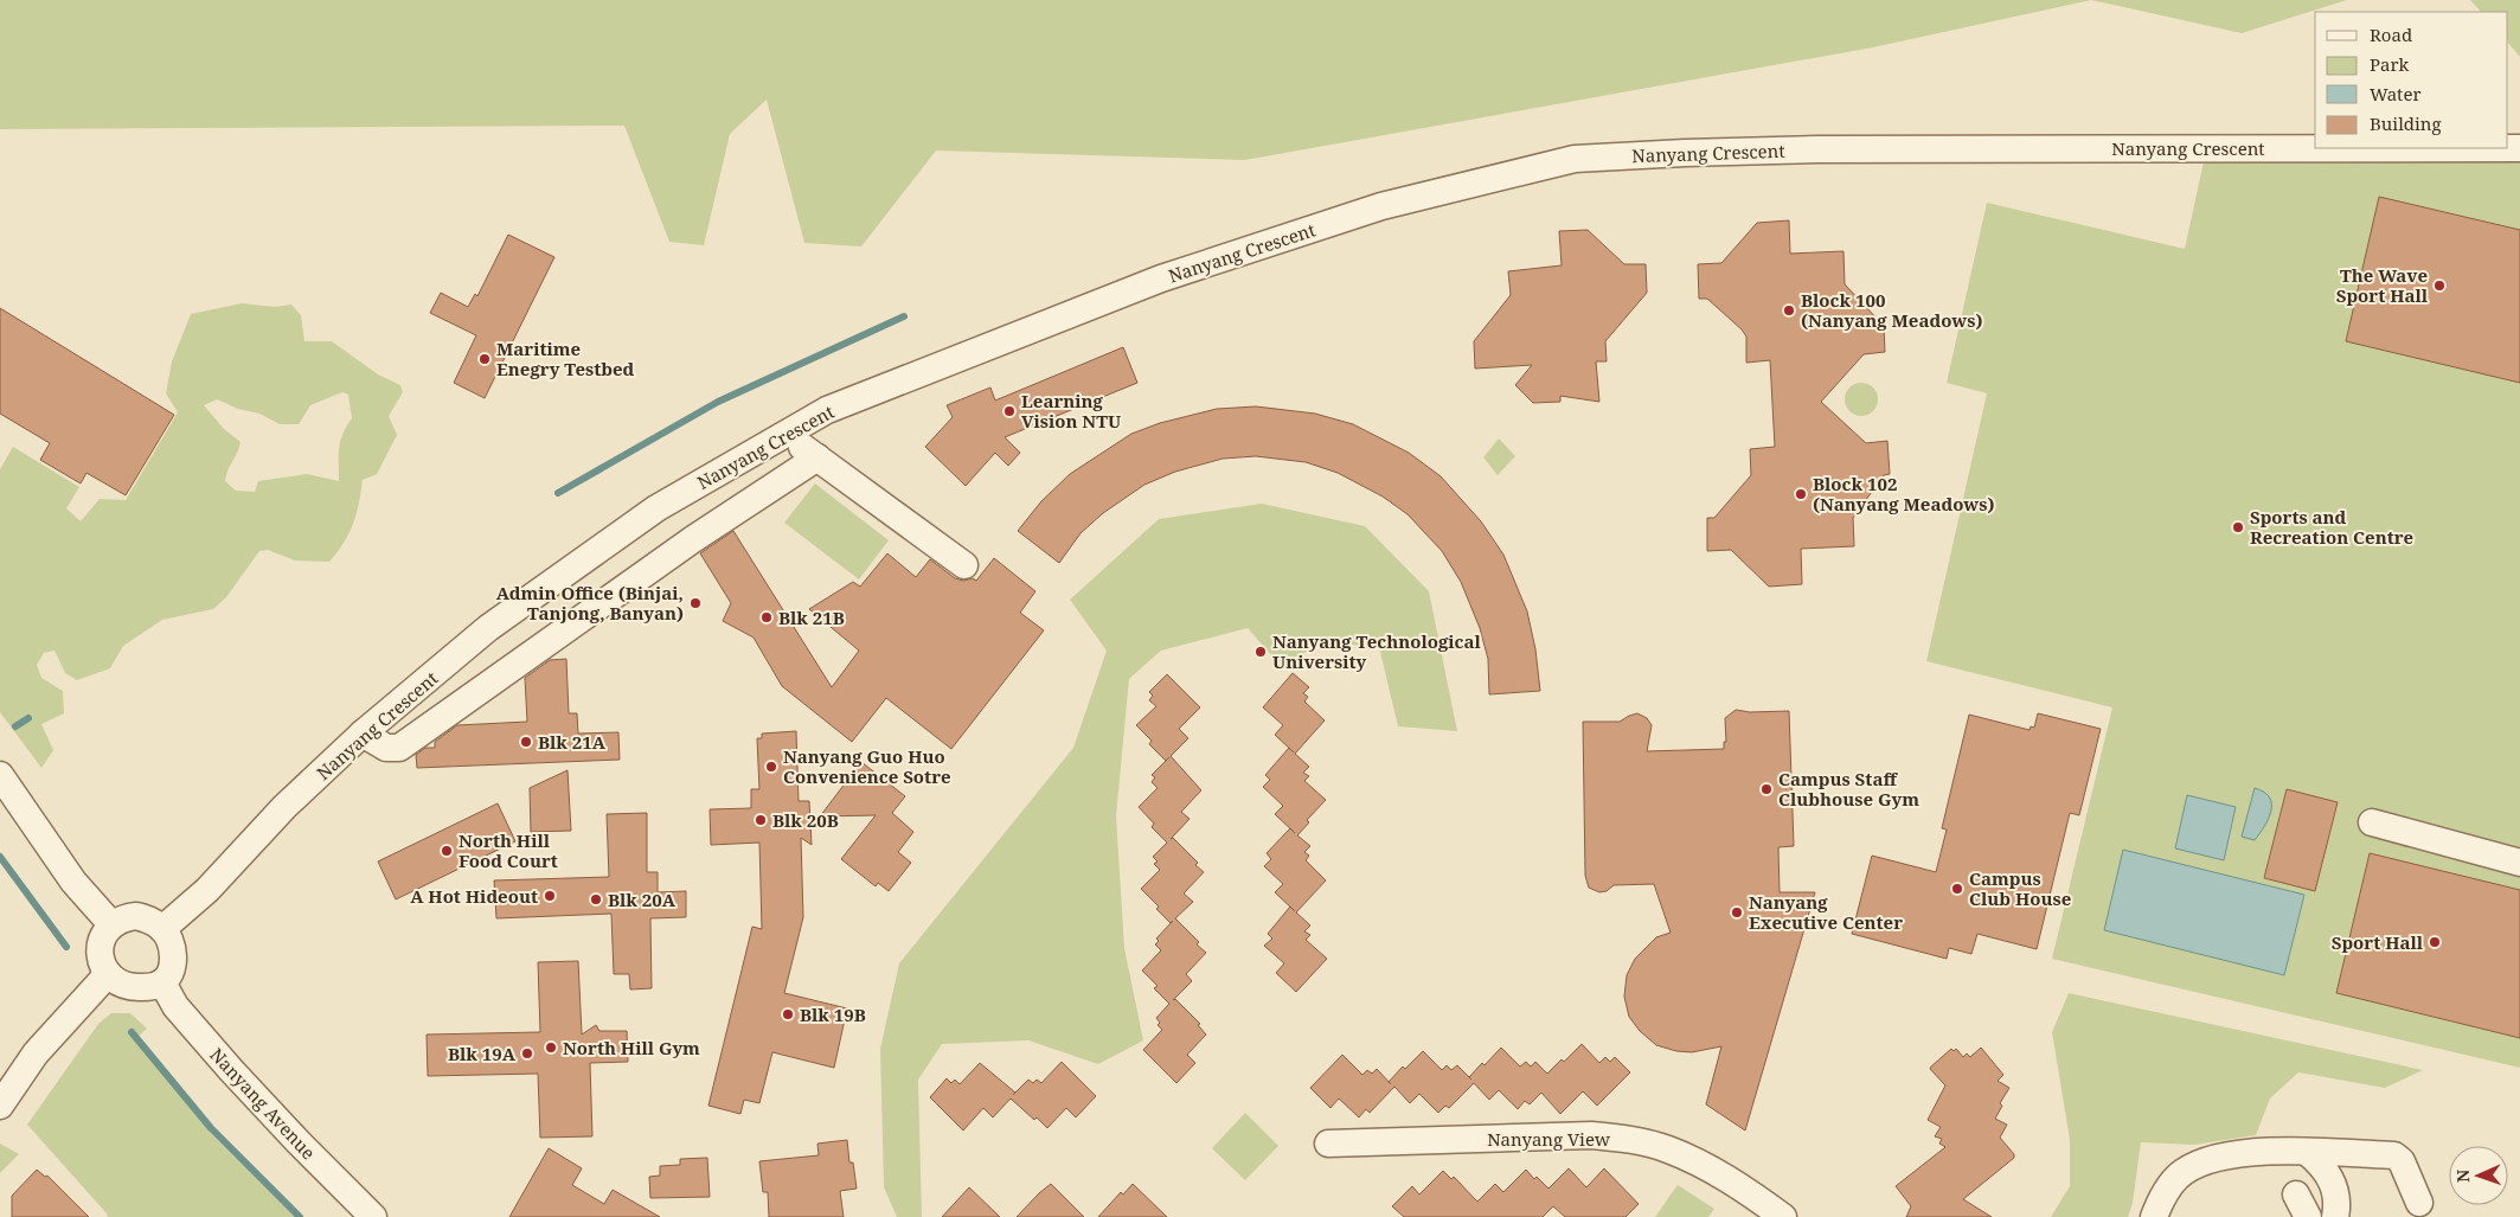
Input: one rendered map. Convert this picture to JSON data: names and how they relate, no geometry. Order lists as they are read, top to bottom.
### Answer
{
  "streets": {
    "street": ["Nanyang Crescent", "Nanyang Avenue", "Nanyang View"]
  },
  "crossings": [
    ["Nanyang Crescent", "Nanyang Avenue"]
  ],
  "places": [
    "The Wave Sport Hall",
    "Block 100 (Nanyang Meadows)",
    "Maritime Enegry Testbed",
    "Learning Vision NTU",
    "Block 102 (Nanyang Meadows)",
    "Sports and Recreation Centre",
    "Admin Office (Binjai, Tanjong, Banyan)",
    "Blk 21B",
    "Nanyang Technological University",
    "Blk 21A",
    "Nanyang Guo Huo Convenience Sotre",
    "Campus Staff Clubhouse Gym",
    "Blk 20B",
    "North Hill Food Court",
    "Campus Club House",
    "A Hot Hideout",
    "Blk 20A",
    "Nanyang Executive Center",
    "Sport Hall",
    "Blk 19B",
    "North Hill Gym",
    "Blk 19A"
  ],
  "legend": [
    "Road",
    "Park",
    "Water",
    "Building"
  ],
  "north": "left"
}
